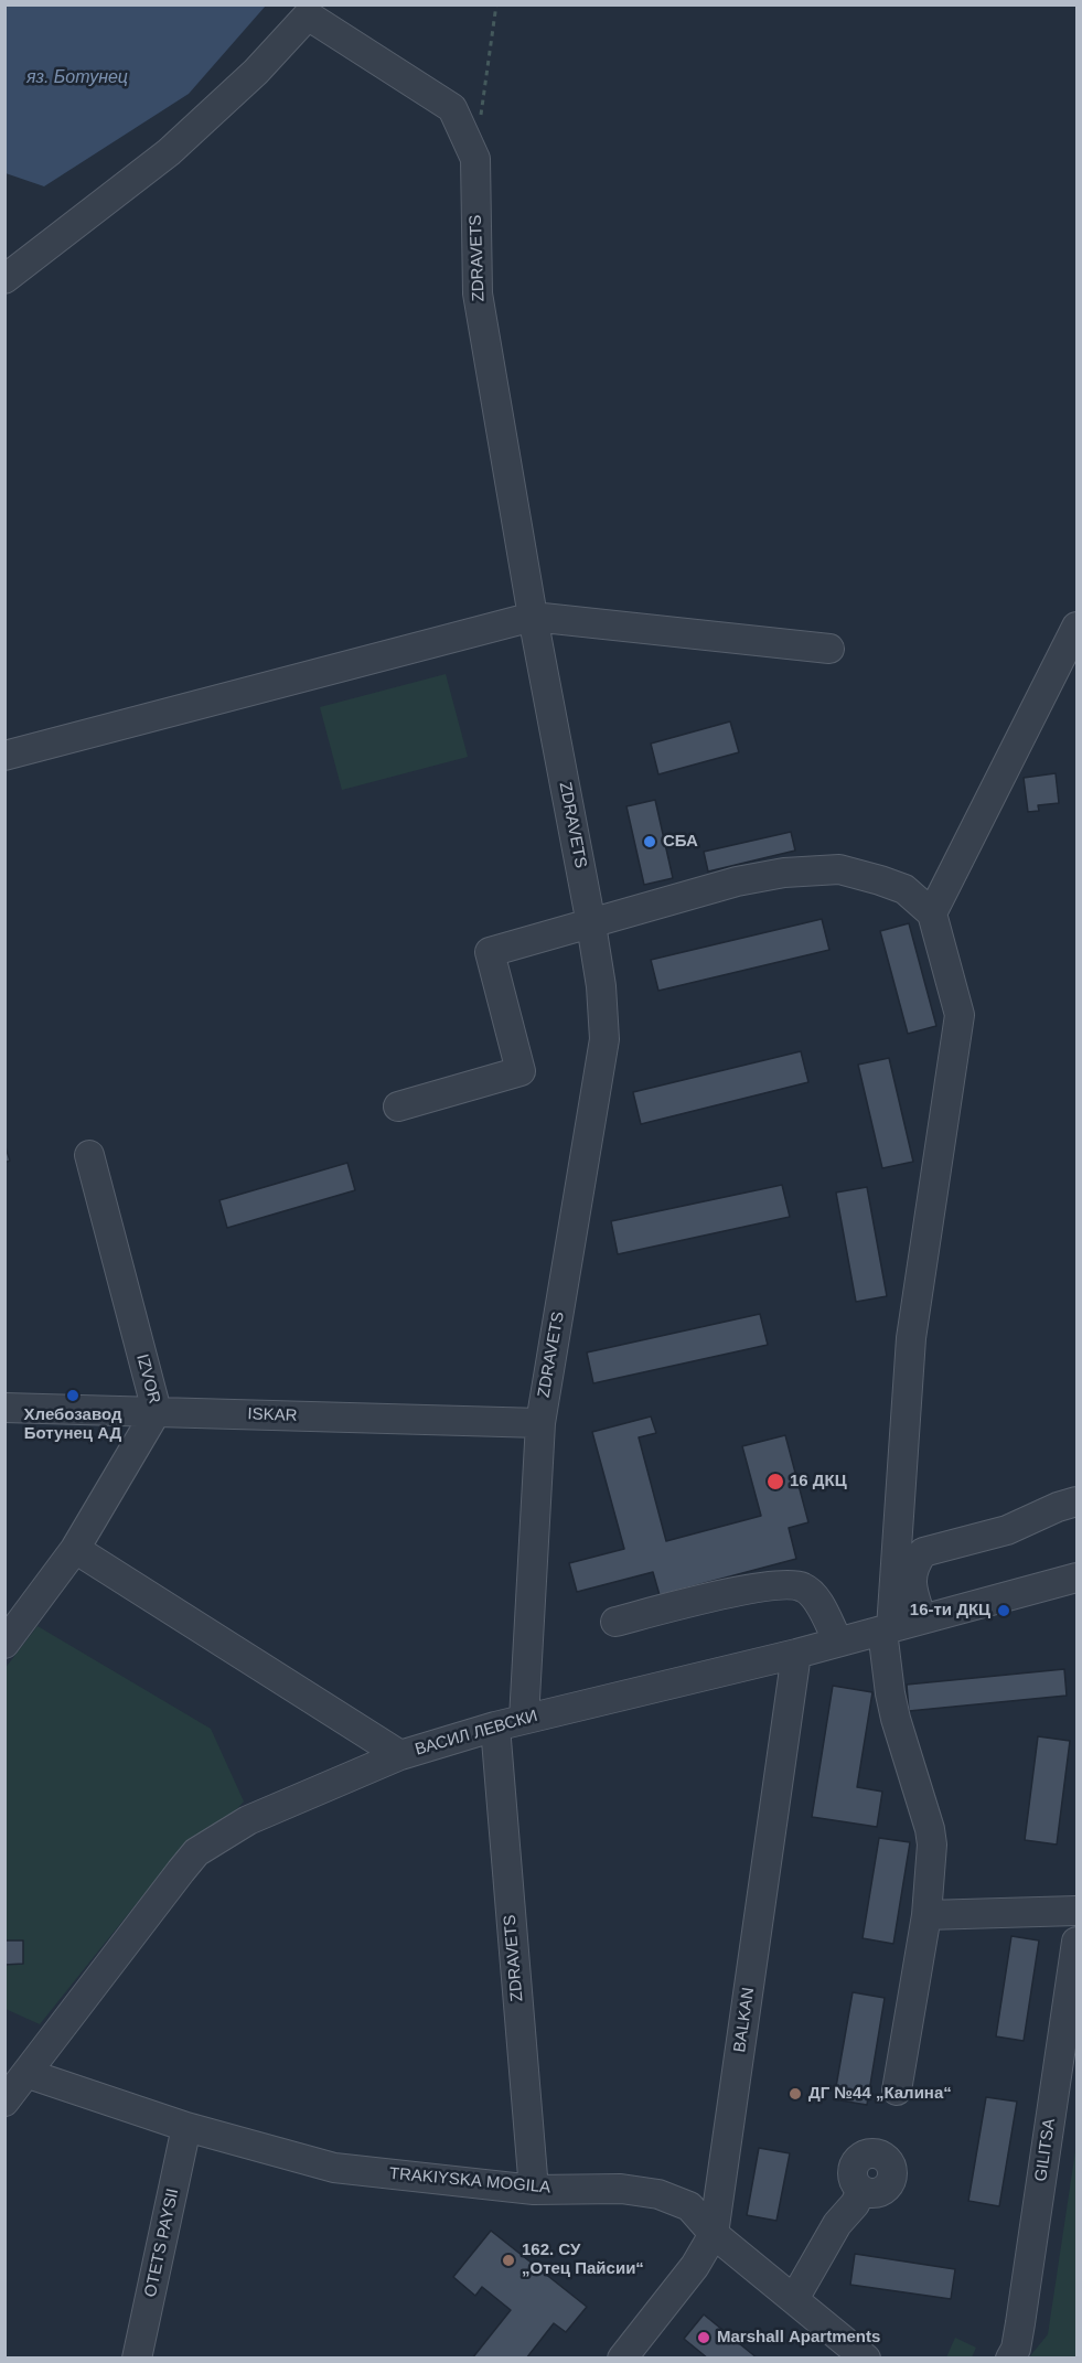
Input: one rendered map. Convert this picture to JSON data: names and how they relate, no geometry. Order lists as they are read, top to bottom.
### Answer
{
  "streets": {
    "street": [
      "ZDRAVETS",
      "IZVOR",
      "ISKAR",
      "ВАСИЛ ЛЕВСКИ",
      "BALKAN",
      "GILITSA",
      "TRAKIYSKA MOGILA",
      "OTETS PAYSII"
    ]
  },
  "crossings": [
    ["ZDRAVETS", "ISKAR"],
    ["ZDRAVETS", "ВАСИЛ ЛЕВСКИ"],
    ["ZDRAVETS", "TRAKIYSKA MOGILA"],
    ["IZVOR", "ISKAR"],
    ["ВАСИЛ ЛЕВСКИ", "BALKAN"],
    ["ВАСИЛ ЛЕВСКИ", "TRAKIYSKA MOGILA"],
    ["BALKAN", "TRAKIYSKA MOGILA"],
    ["TRAKIYSKA MOGILA", "OTETS PAYSII"]
  ],
  "water": ["яз. Ботунец"],
  "places": [
    "СБА",
    "Хлебозавод Ботунец АД",
    "16 ДКЦ",
    "16-ти ДКЦ",
    "ДГ №44 „Калина“",
    "162. СУ „Отец Пайсии“",
    "Marshall Apartments"
  ]
}
